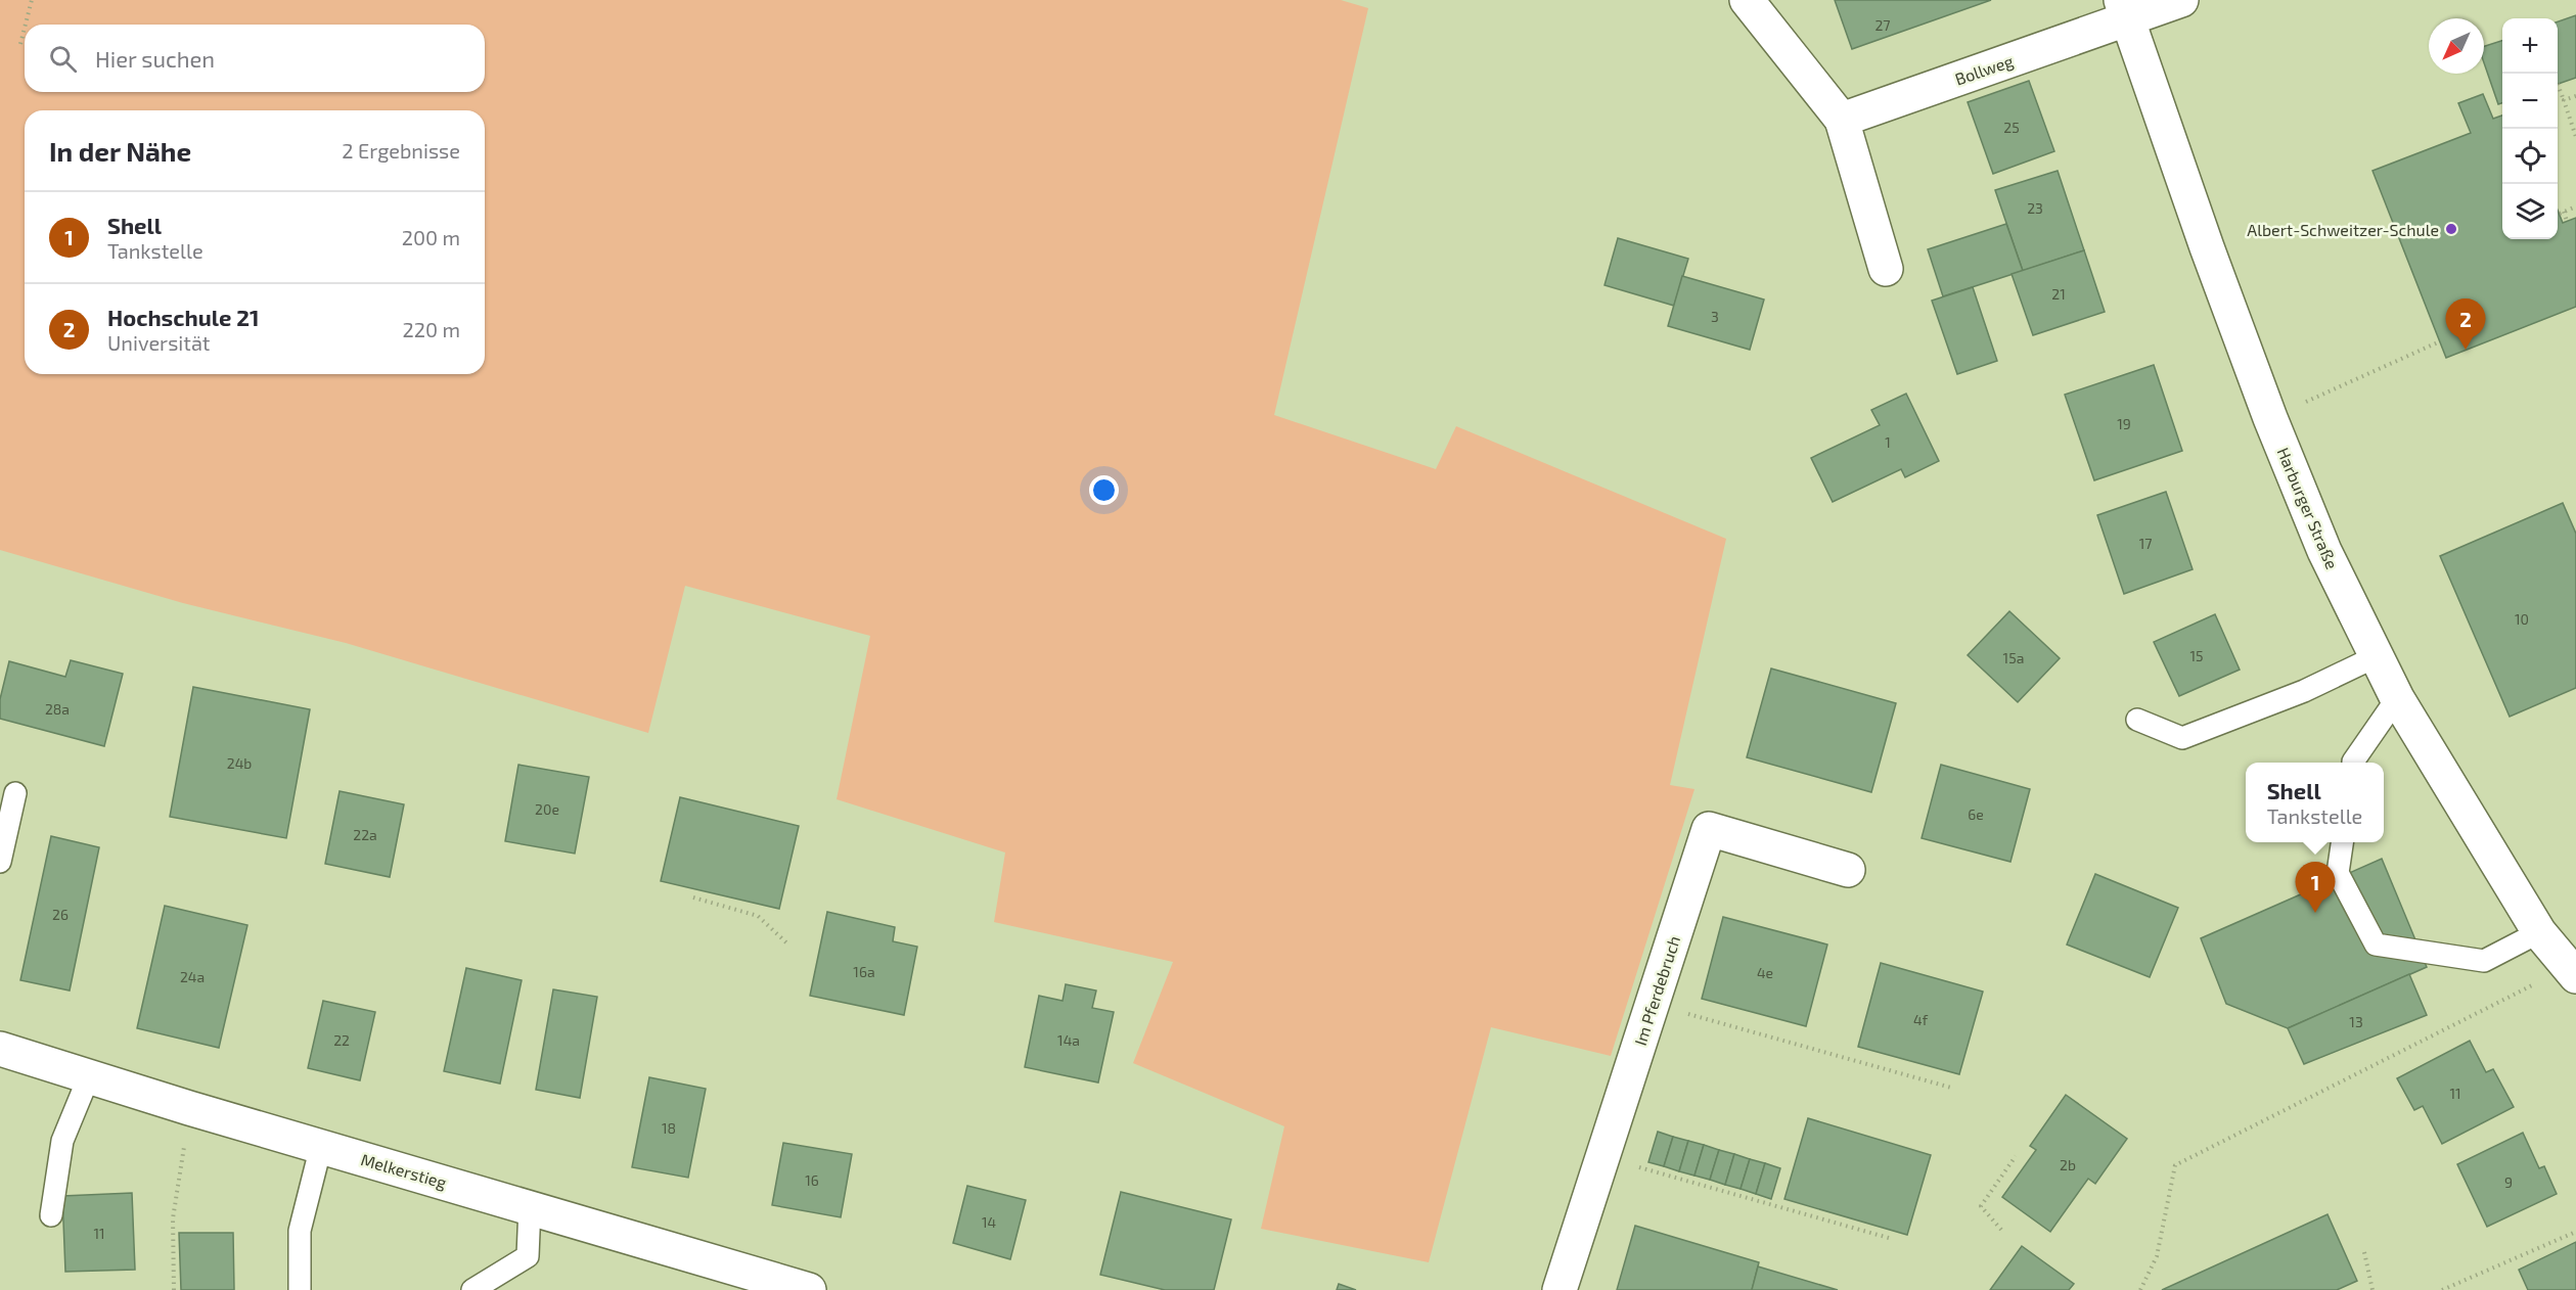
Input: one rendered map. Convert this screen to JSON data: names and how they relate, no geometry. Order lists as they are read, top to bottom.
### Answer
{
  "streets": {
    "street": [
      "Bollweg",
      "Harburger Straße",
      "Im Pferdebruch",
      "Melkerstieg"
    ]
  },
  "crossings": [
    ["Bollweg", "Harburger Straße"]
  ],
  "places": ["Albert-Schweitzer-Schule"],
  "house_numbers": [
    "27",
    "25",
    "23",
    "21",
    "3",
    "19",
    "1",
    "17",
    "10",
    "15",
    "15a",
    "28a",
    "24b",
    "20e",
    "6e",
    "22a",
    "26",
    "16a",
    "4e",
    "24a",
    "4f",
    "13",
    "22",
    "14a",
    "11",
    "18",
    "2b",
    "16",
    "9",
    "14",
    "11"
  ],
  "north": "bottom left",
  "page": {
    "map_buttons": ["+", "−"],
    "search": "Hier suchen",
    "heading": ["In der Nähe", "2 Ergebnisse"],
    "list": [
      {
        "mark": "1",
        "name": "Shell",
        "note": "Tankstelle",
        "value": "200 m"
      },
      {
        "mark": "2",
        "name": "Hochschule 21",
        "note": "Universität",
        "value": "220 m"
      }
    ],
    "pins": ["2", "1"],
    "popup": ["Shell", "Tankstelle"]
  }
}
